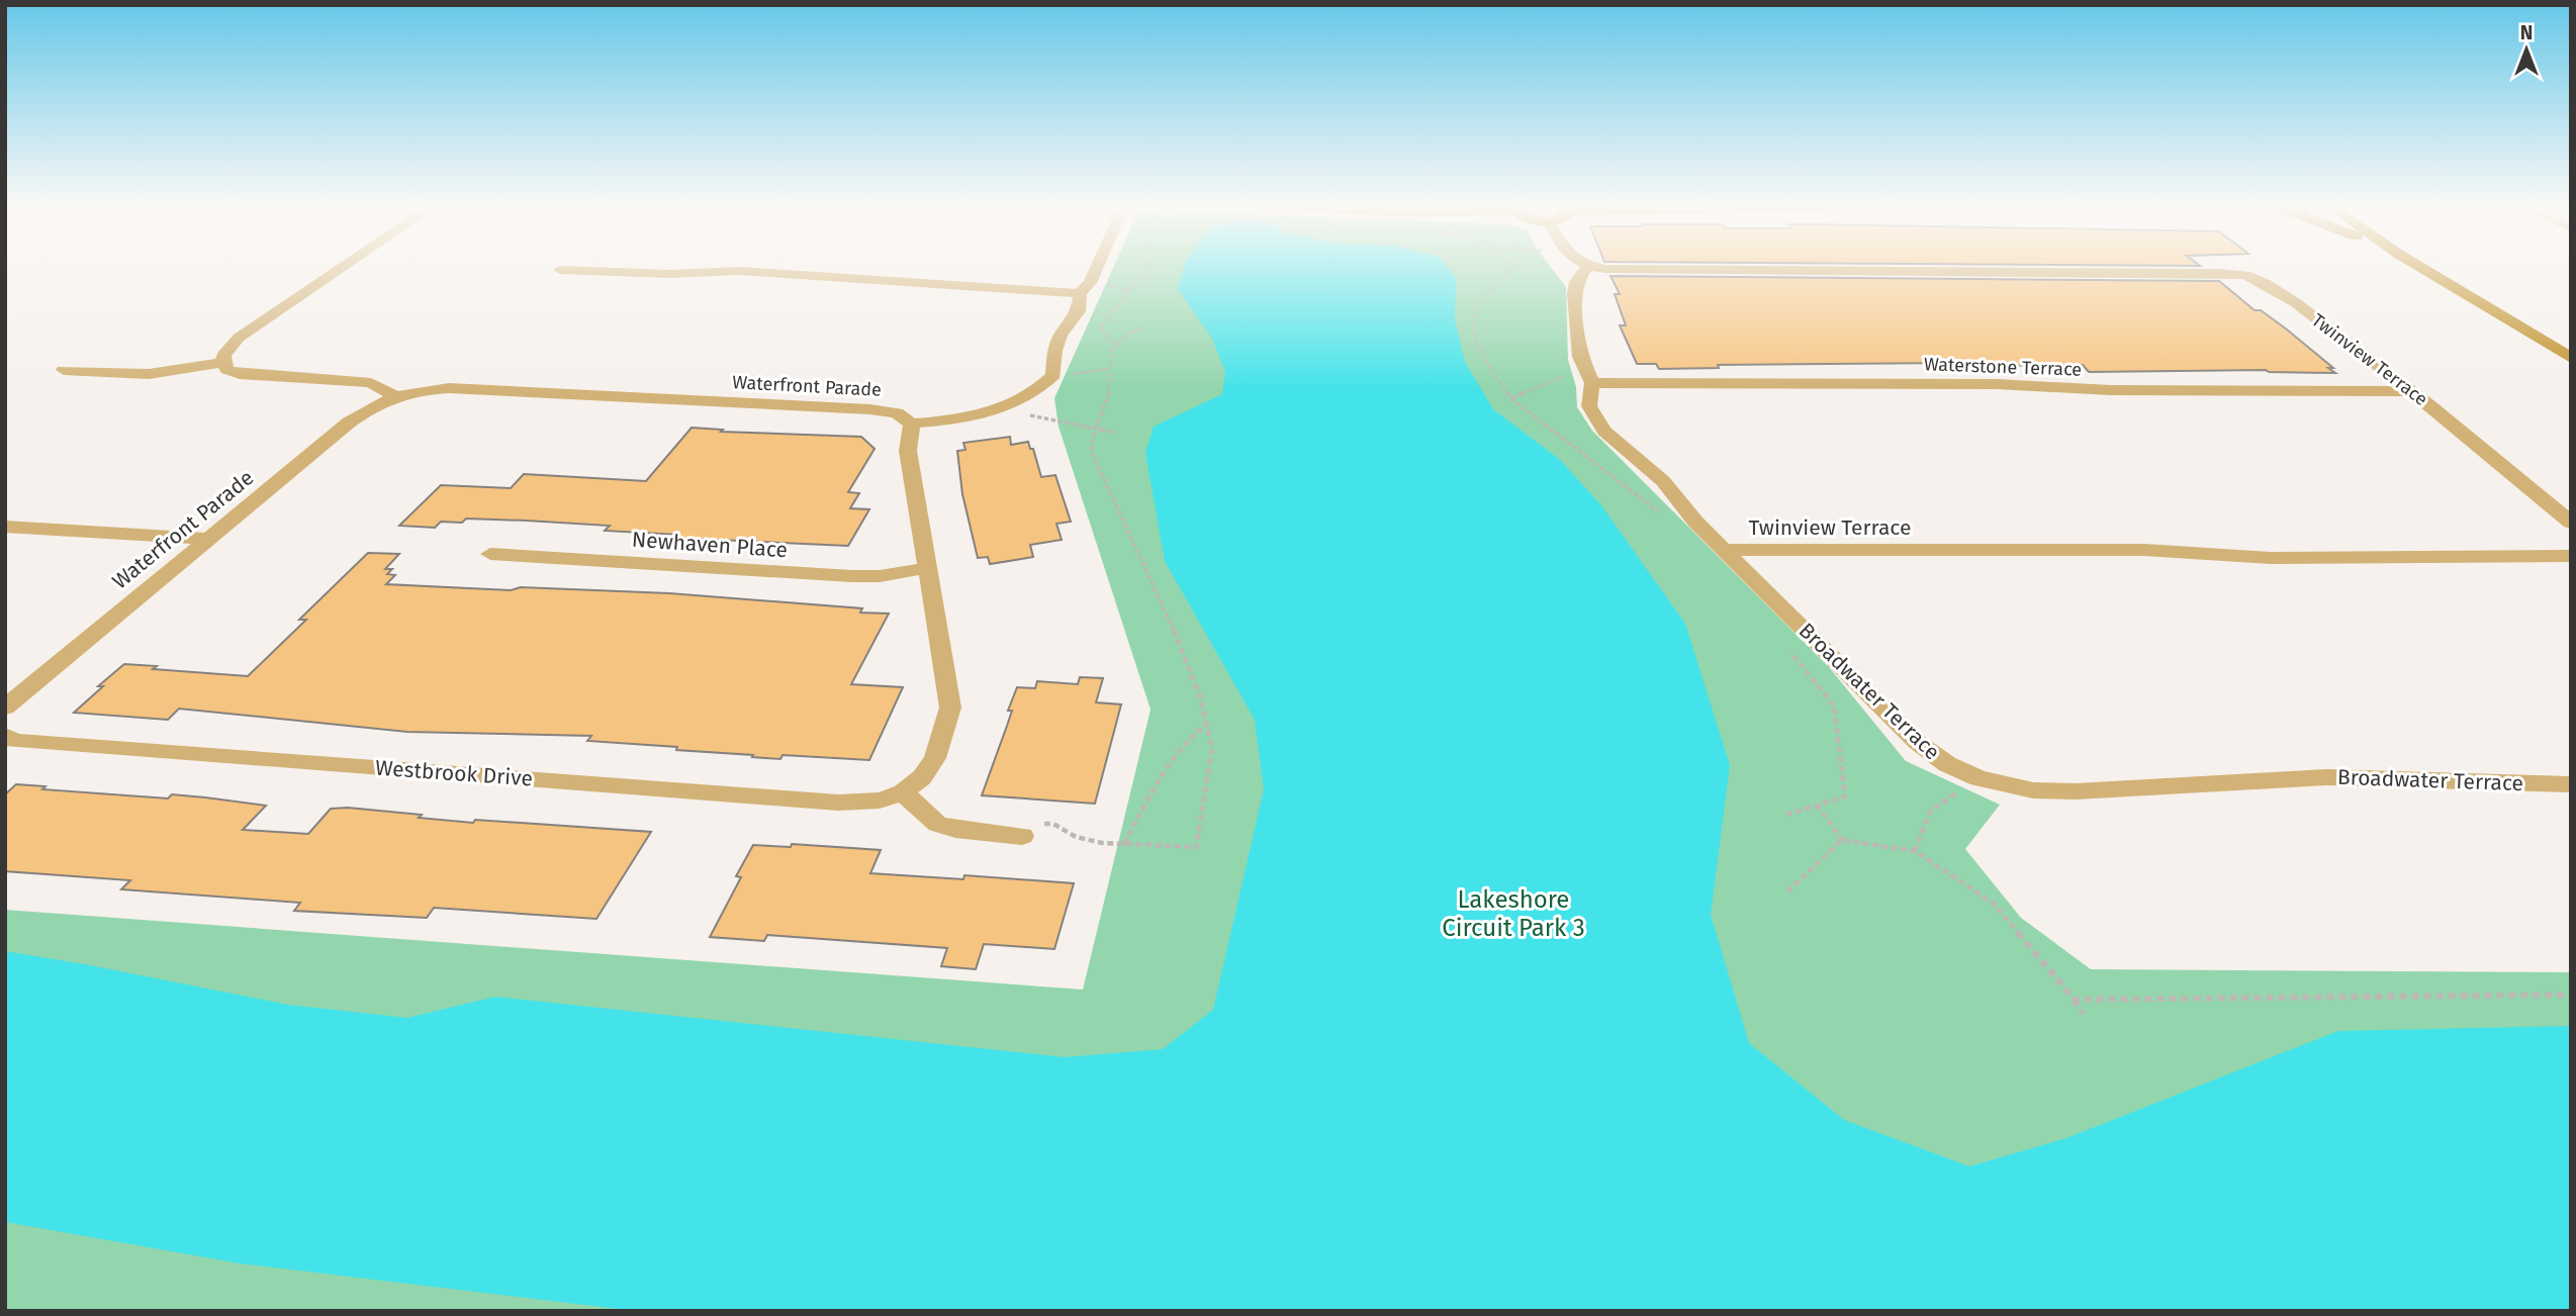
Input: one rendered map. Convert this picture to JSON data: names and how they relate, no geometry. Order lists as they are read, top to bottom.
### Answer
{
  "streets": {
    "street": [
      "Twinview Terrace",
      "Waterstone Terrace",
      "Waterfront Parade",
      "Newhaven Place",
      "Broadwater Terrace",
      "Westbrook Drive"
    ]
  },
  "crossings": [
    ["Twinview Terrace", "Waterstone Terrace"],
    ["Twinview Terrace", "Broadwater Terrace"],
    ["Waterstone Terrace", "Broadwater Terrace"],
    ["Waterfront Parade", "Westbrook Drive"],
    ["Newhaven Place", "Westbrook Drive"]
  ],
  "parks": ["Lakeshore Circuit Park 3"],
  "north": "top"
}
